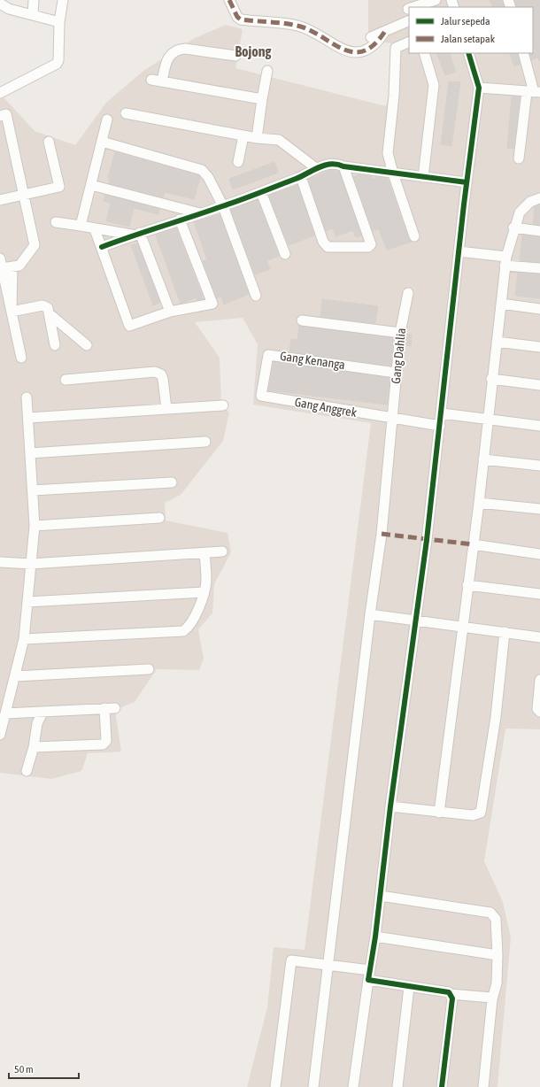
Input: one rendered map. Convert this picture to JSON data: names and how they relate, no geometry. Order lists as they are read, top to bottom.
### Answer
{
  "streets": {
    "street": ["Gang Dahlia", "Gang Kenanga", "Gang Anggrek"]
  },
  "crossings": [
    ["Gang Dahlia", "Gang Kenanga"],
    ["Gang Dahlia", "Gang Anggrek"],
    ["Gang Kenanga", "Gang Anggrek"]
  ],
  "districts": ["Bojong"],
  "legend": ["Jalur sepeda", "Jalan setapak"],
  "scale_bar": "50 m"
}
